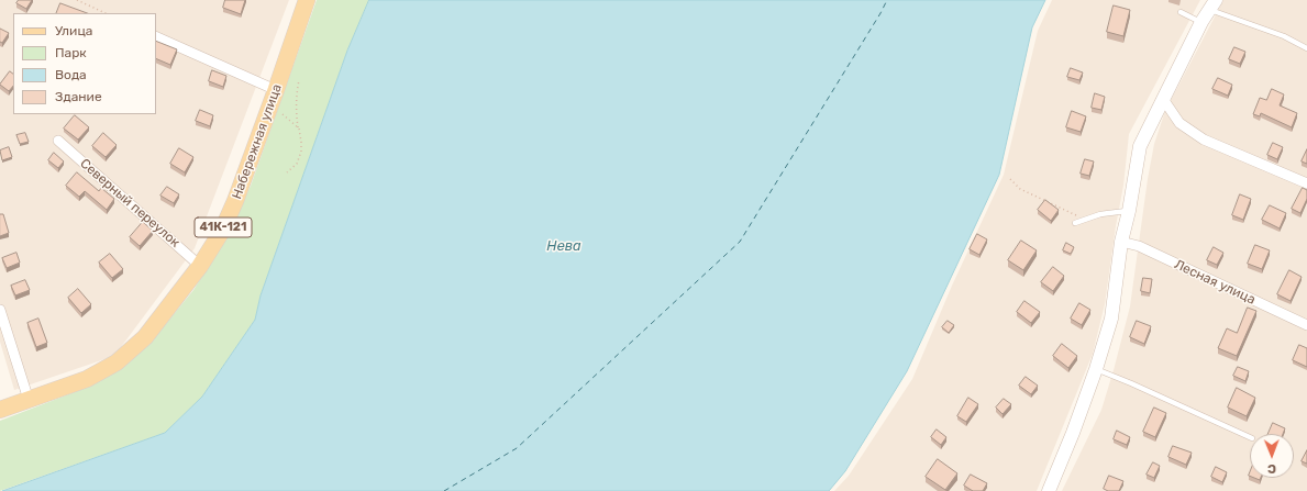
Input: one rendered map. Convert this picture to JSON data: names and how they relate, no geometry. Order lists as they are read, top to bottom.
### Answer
{
  "streets": {
    "main road": ["Набережная улица", "41К-121"],
    "street": ["Северный переулок", "Лесная улица"]
  },
  "crossings": [
    ["Набережная улица", "Северный переулок"],
    ["Набережная улица", "41К-121"]
  ],
  "water": ["Нева"],
  "legend": [
    "Улица",
    "Парк",
    "Вода",
    "Здание"
  ],
  "north": "bottom"
}
